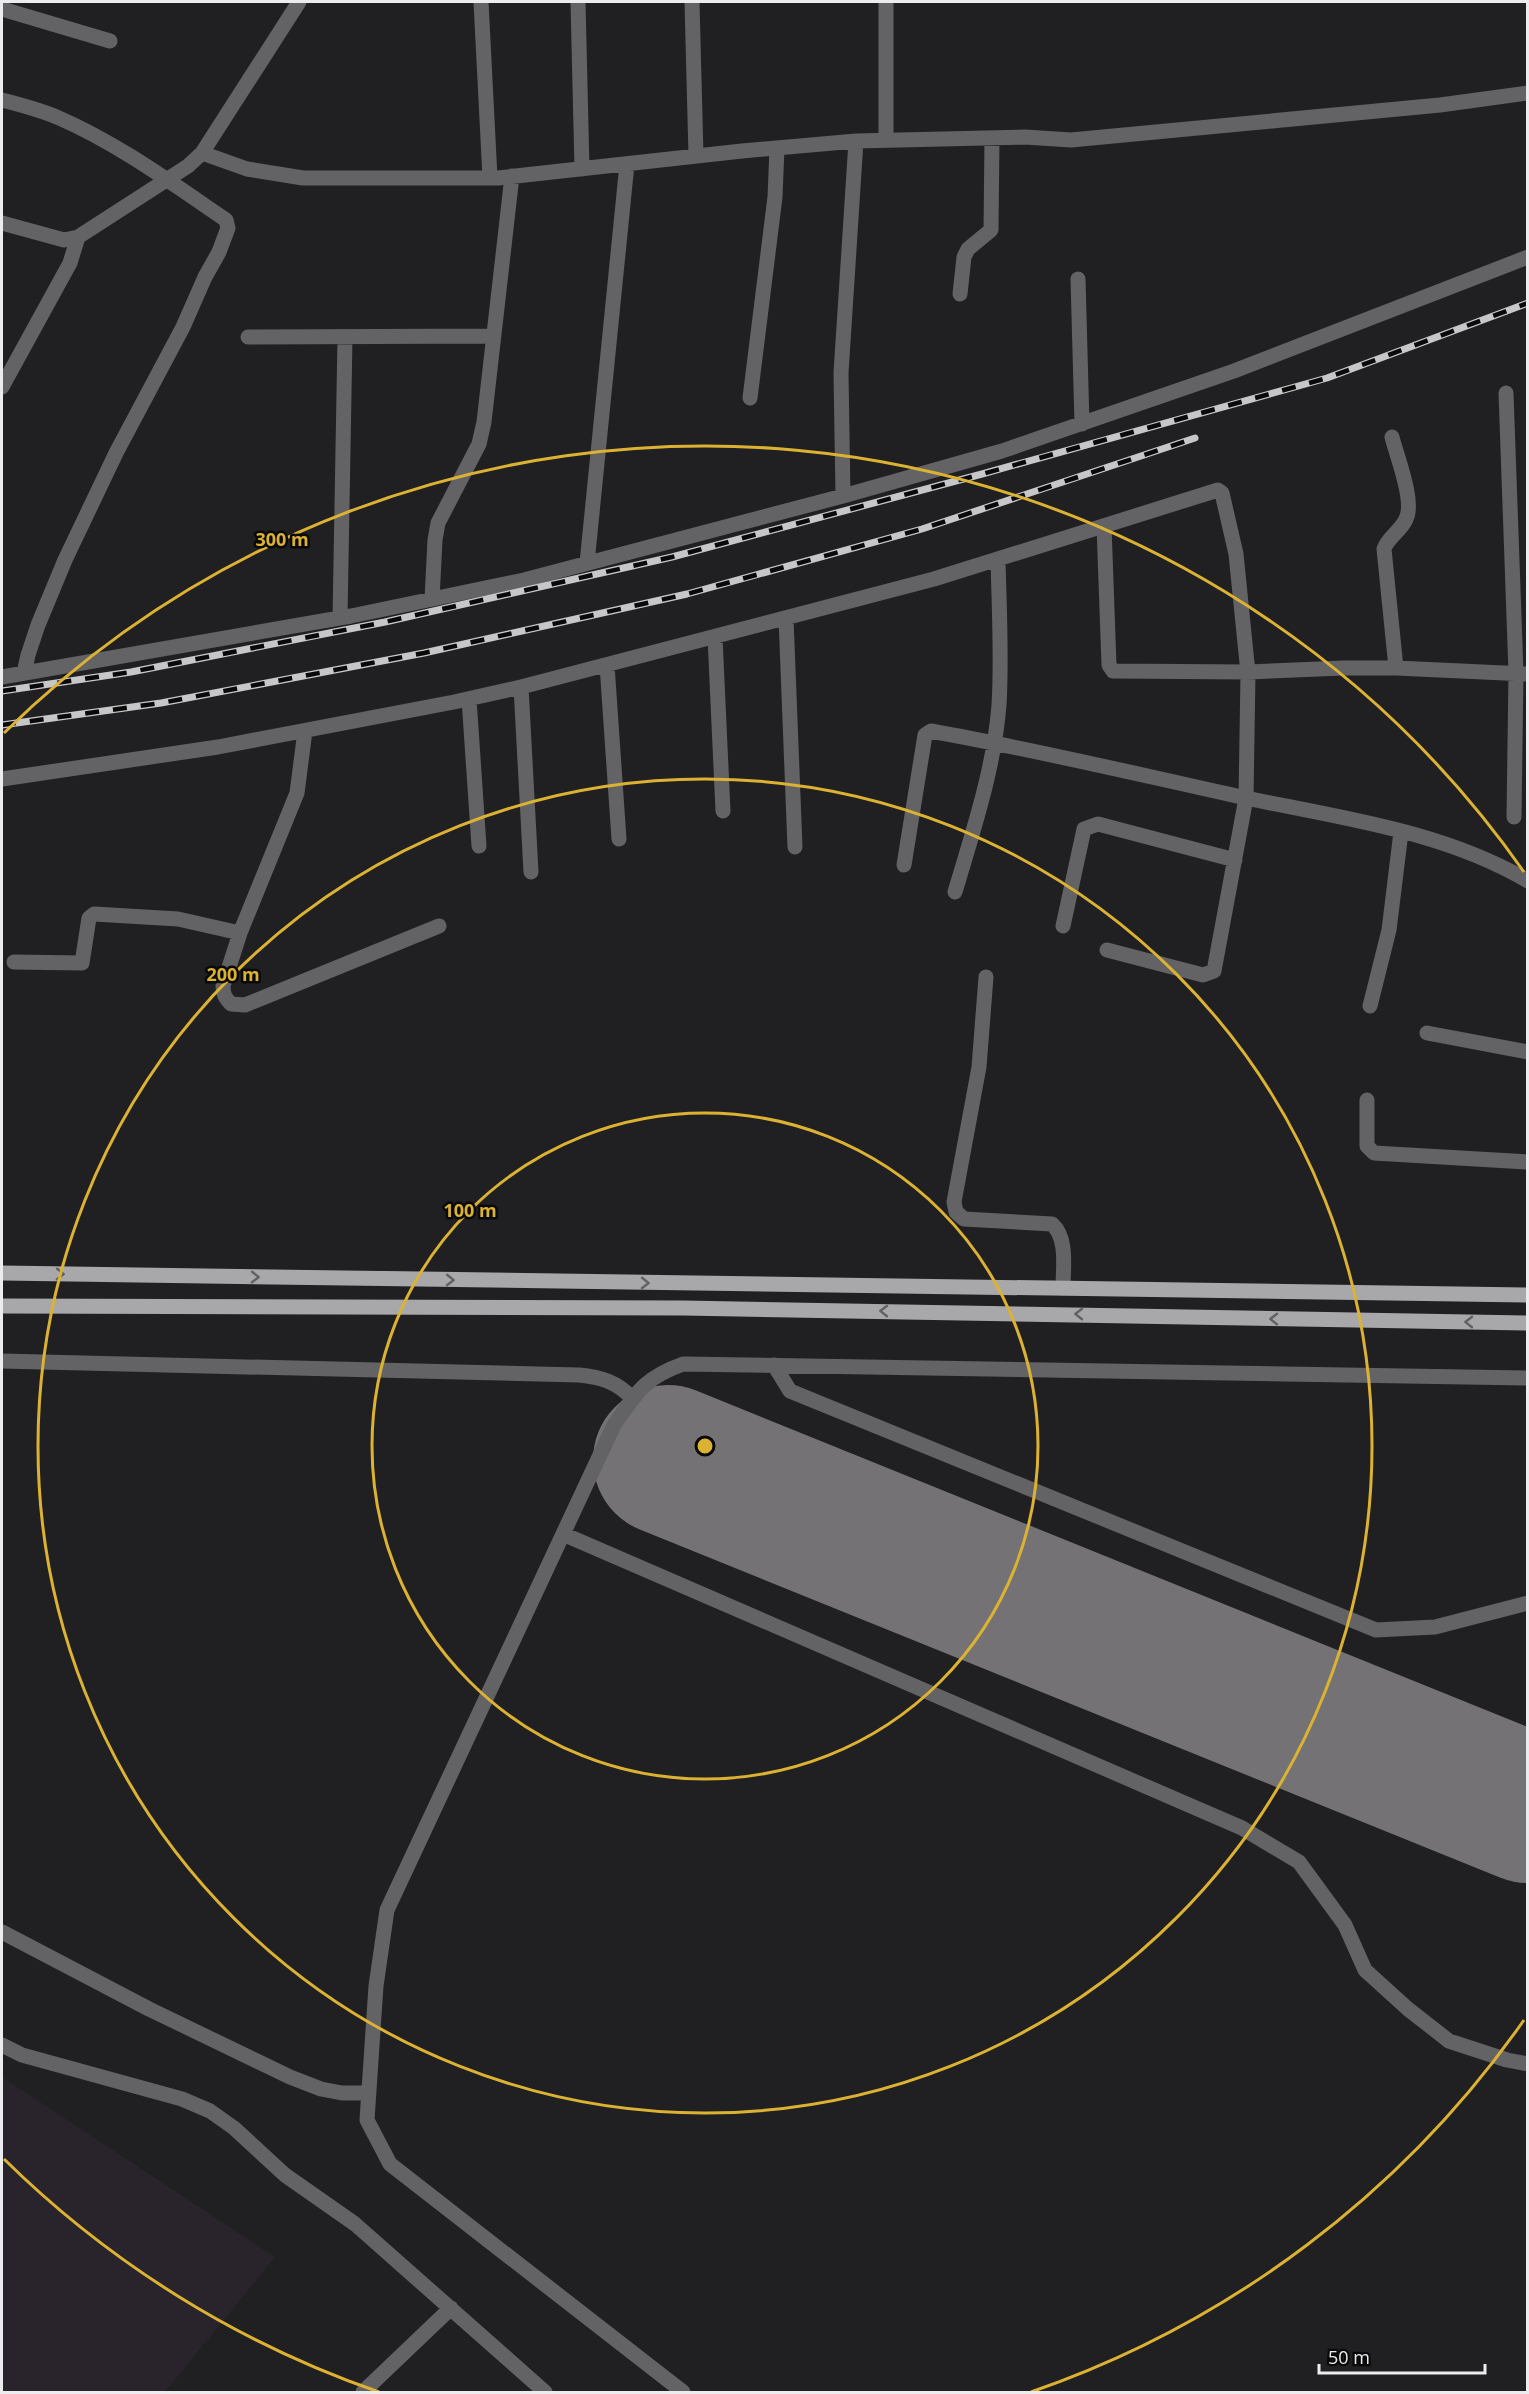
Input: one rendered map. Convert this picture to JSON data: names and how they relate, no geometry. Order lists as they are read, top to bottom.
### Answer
{
  "scale_bar": "50 m",
  "rings": ["300 m", "200 m", "100 m"]
}
